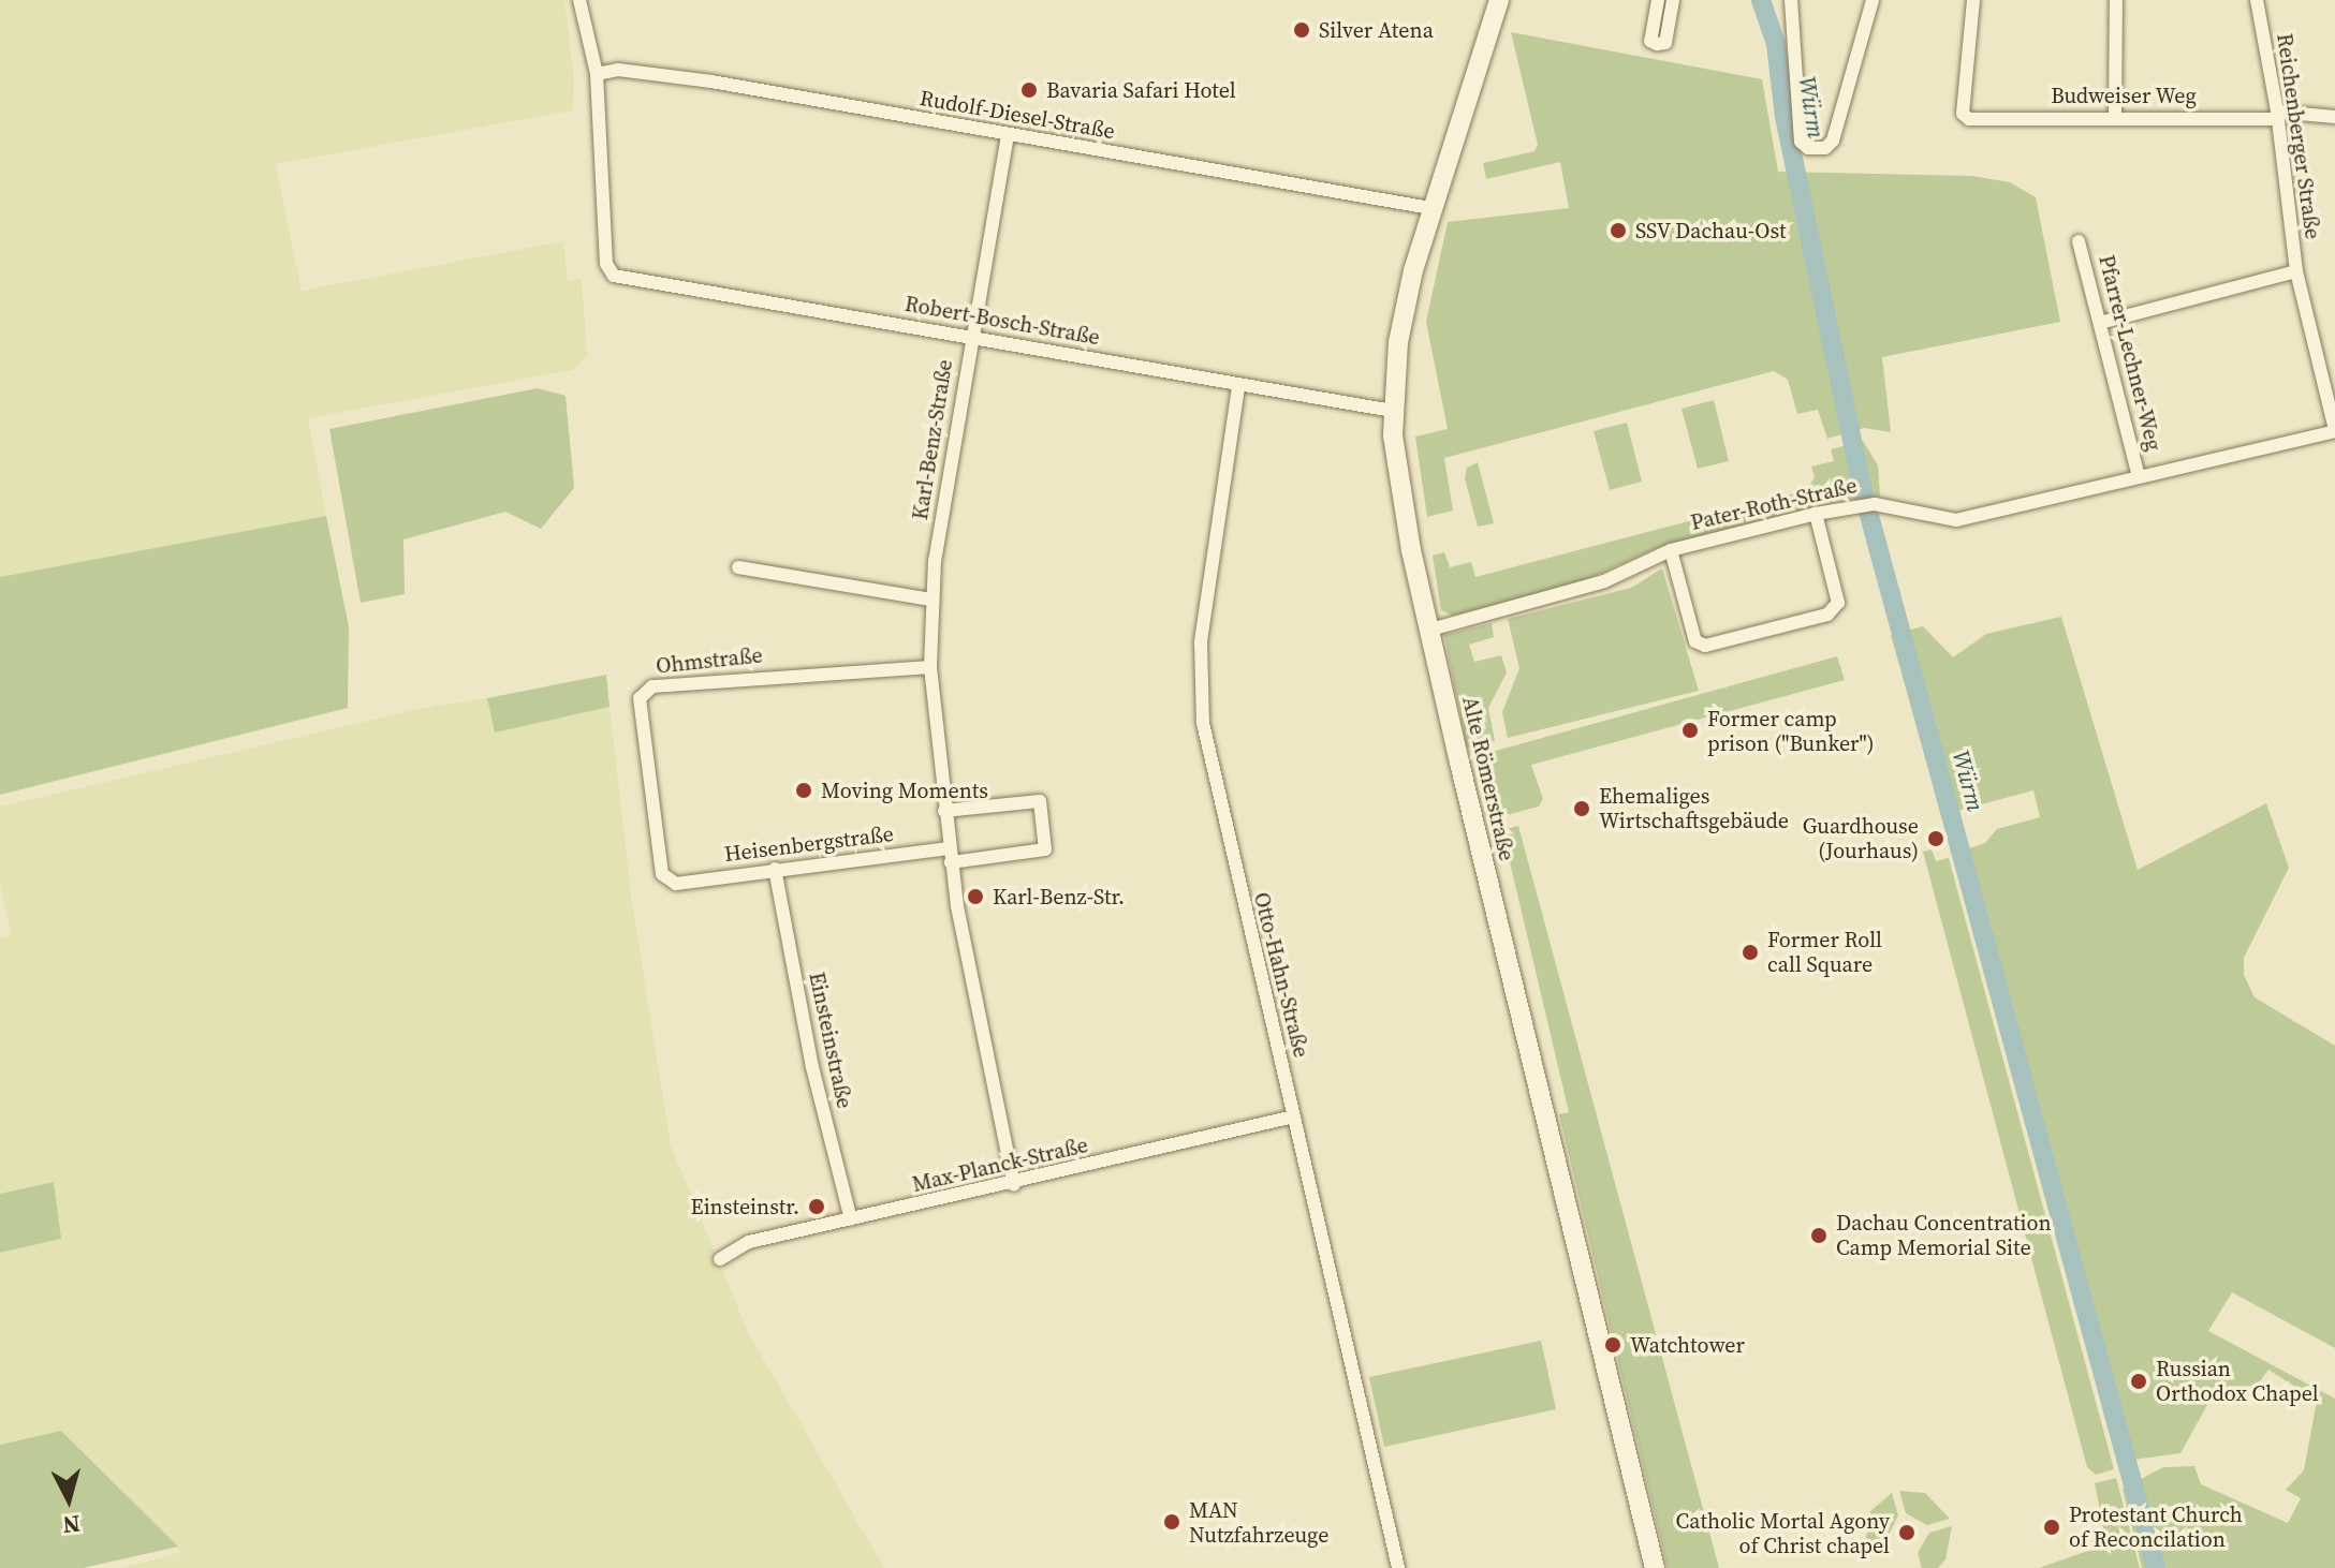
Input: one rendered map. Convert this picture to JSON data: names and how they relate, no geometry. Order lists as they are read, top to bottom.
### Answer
{
  "streets": {
    "main road": ["Alte Römerstraße"],
    "street": [
      "Budweiser Weg",
      "Rudolf-Diesel-Straße",
      "Reichenberger Straße",
      "Robert-Bosch-Straße",
      "Pfarrer-Lechner-Weg",
      "Karl-Benz-Straße",
      "Pater-Roth-Straße",
      "Ohmstraße",
      "Heisenbergstraße",
      "Otto-Hahn-Straße",
      "Einsteinstraße",
      "Max-Planck-Straße"
    ]
  },
  "crossings": [
    ["Budweiser Weg", "Reichenberger Straße"],
    ["Rudolf-Diesel-Straße", "Robert-Bosch-Straße"],
    ["Rudolf-Diesel-Straße", "Karl-Benz-Straße"],
    ["Rudolf-Diesel-Straße", "Alte Römerstraße"],
    ["Reichenberger Straße", "Pater-Roth-Straße"],
    ["Robert-Bosch-Straße", "Karl-Benz-Straße"],
    ["Robert-Bosch-Straße", "Alte Römerstraße"],
    ["Robert-Bosch-Straße", "Otto-Hahn-Straße"],
    ["Pfarrer-Lechner-Weg", "Pater-Roth-Straße"],
    ["Karl-Benz-Straße", "Ohmstraße"],
    ["Karl-Benz-Straße", "Heisenbergstraße"],
    ["Karl-Benz-Straße", "Max-Planck-Straße"],
    ["Pater-Roth-Straße", "Alte Römerstraße"],
    ["Ohmstraße", "Heisenbergstraße"],
    ["Heisenbergstraße", "Einsteinstraße"],
    ["Otto-Hahn-Straße", "Max-Planck-Straße"],
    ["Einsteinstraße", "Max-Planck-Straße"]
  ],
  "water": ["Würm"],
  "places": [
    "Silver Atena",
    "Bavaria Safari Hotel",
    "SSV Dachau-Ost",
    "Former camp prison (\"Bunker\")",
    "Moving Moments",
    "Ehemaliges Wirtschaftsgebäude",
    "Guardhouse (Jourhaus)",
    "Karl-Benz-Str.",
    "Former Roll call Square",
    "Einsteinstr.",
    "Dachau Concentration Camp Memorial Site",
    "Watchtower",
    "Russian Orthodox Chapel",
    "MAN Nutzfahrzeuge",
    "Protestant Church of Reconcilation",
    "Catholic Mortal Agony of Christ chapel"
  ],
  "north": "bottom"
}
